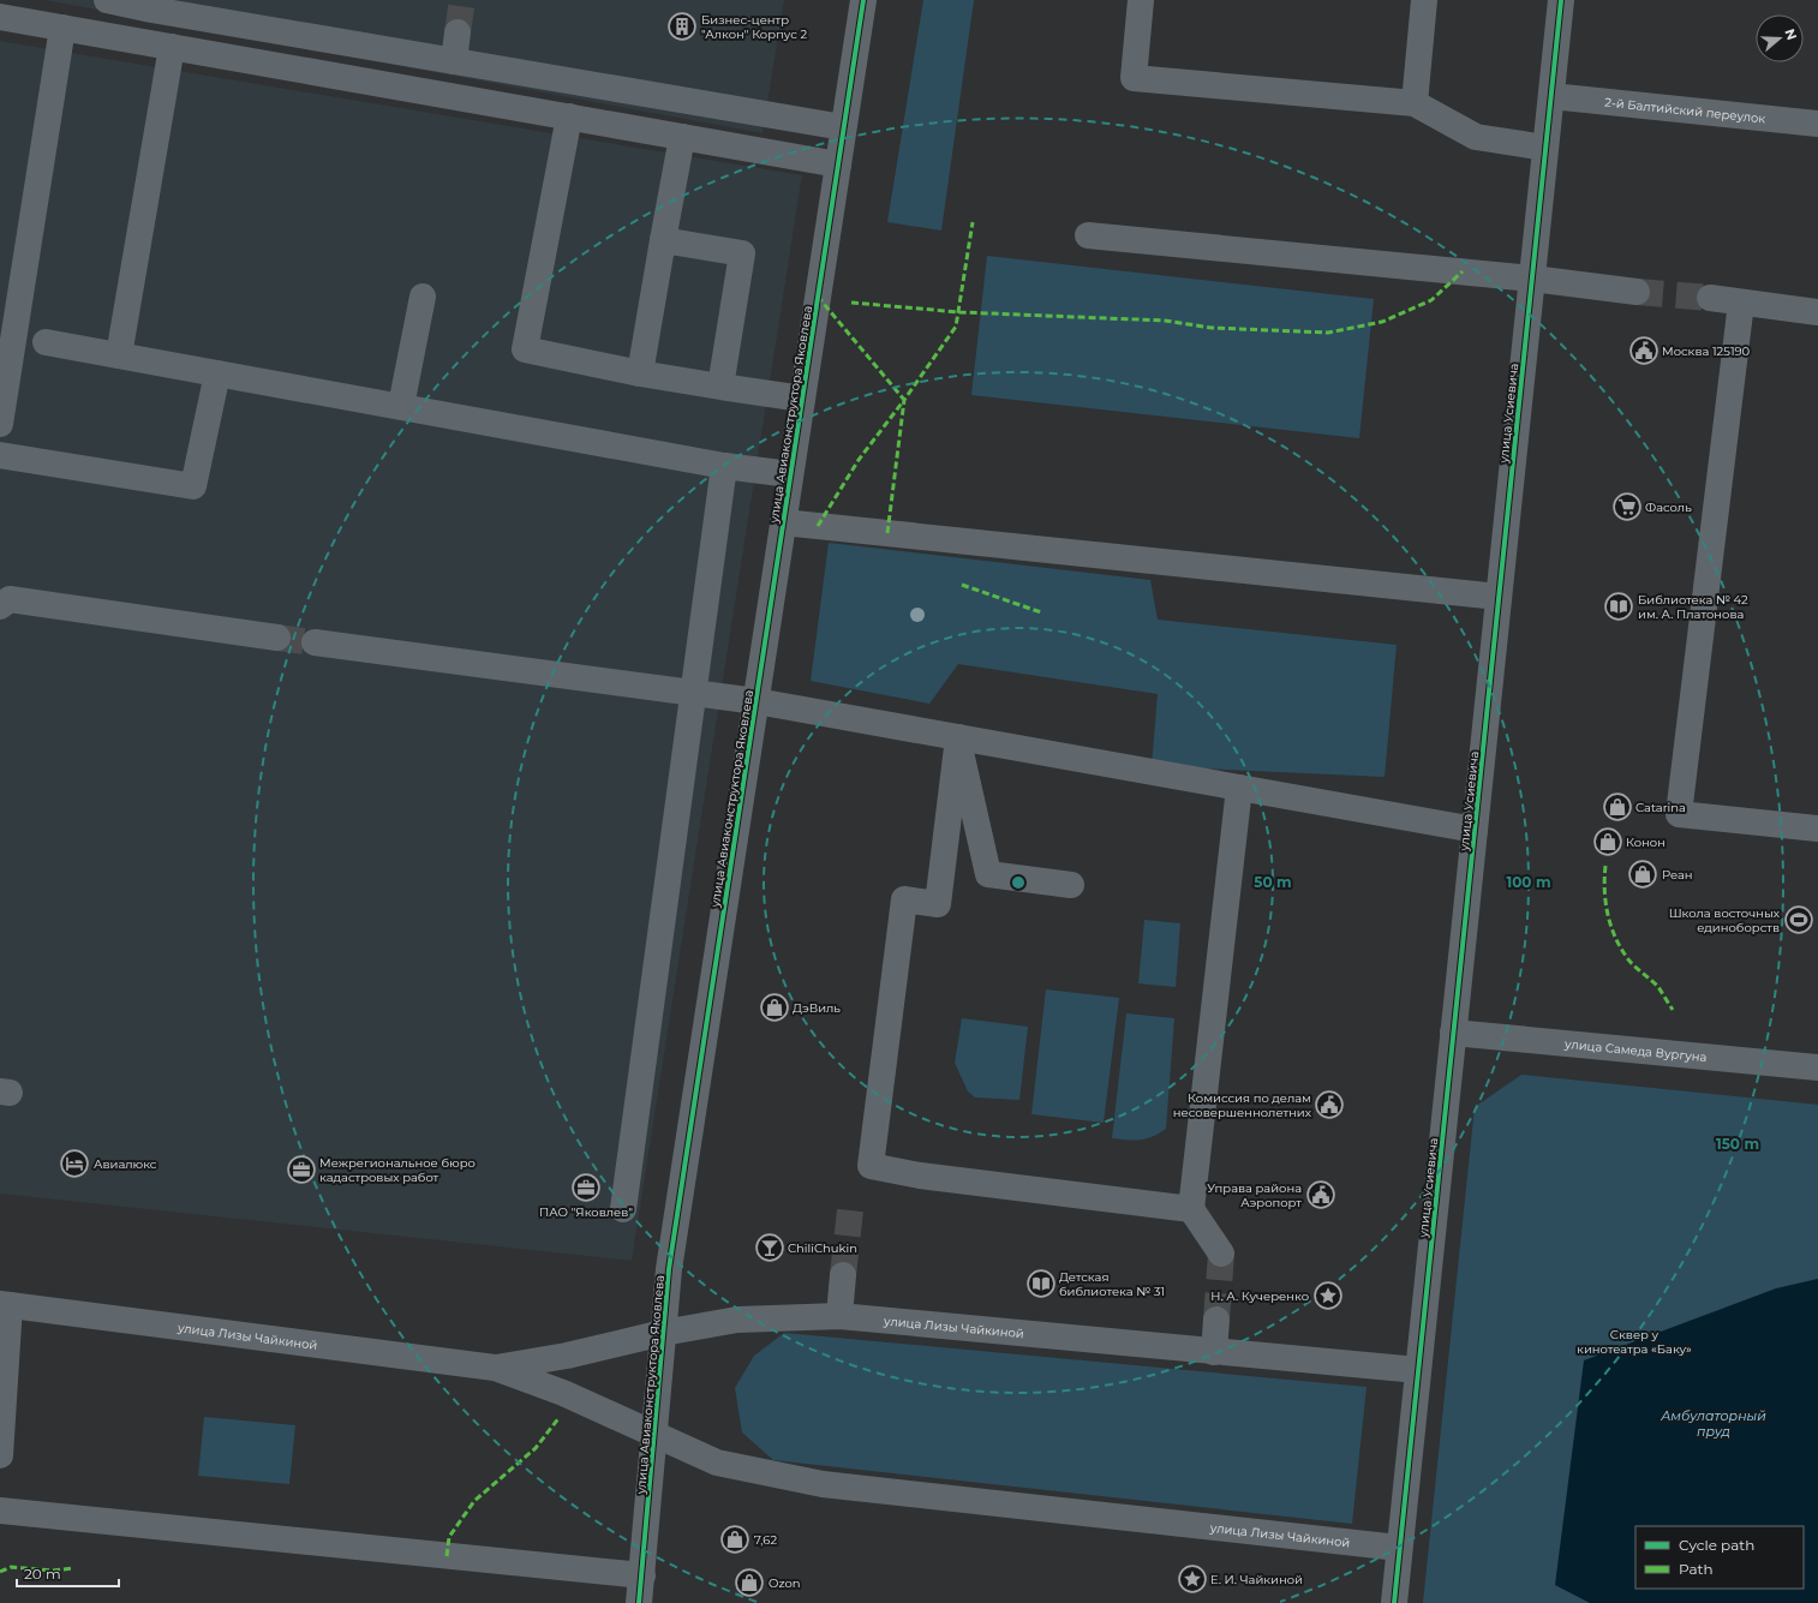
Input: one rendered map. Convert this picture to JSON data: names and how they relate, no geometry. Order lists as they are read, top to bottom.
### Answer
{
  "streets": {
    "street": [
      "2-й Балтийский переулок",
      "улица Усиевича",
      "улица Авиаконструктора Яковлева",
      "улица Самеда Вургуна",
      "улица Лизы Чайкиной"
    ]
  },
  "crossings": [
    ["2-й Балтийский переулок", "улица Усиевича"],
    ["улица Усиевича", "улица Самеда Вургуна"],
    ["улица Усиевича", "улица Лизы Чайкиной"],
    ["улица Авиаконструктора Яковлева", "улица Лизы Чайкиной"]
  ],
  "water": ["Амбулаторный пруд"],
  "parks": ["Сквер у кинотеатра «Баку»"],
  "places": {
    "building": ["Бизнес-центр \"Алкон\" Корпус 2"],
    "public building": ["Москва 125190", "Комиссия по делам несовершеннолетних", "Управа района Аэропорт"],
    "supermarket": ["Фасоль"],
    "library": ["Библиотека № 42 им. А. Платонова", "Детская библиотека № 31"],
    "shop": [
      "Catarina",
      "Конон",
      "Реан",
      "ДэВиль",
      "7,62",
      "Ozon"
    ],
    "sports": ["Школа восточных единоборств"],
    "hotel": ["Авиалюкс"],
    "office": ["Межрегиональное бюро кадастровых работ", "ПАО \"Яковлев\""],
    "bar": ["ChiliChukin"],
    "place": ["Н. А. Кучеренко", "Е. И. Чайкиной"]
  },
  "legend": ["Cycle path", "Path"],
  "scale_bar": "20 m",
  "north": "right",
  "rings": ["50 m", "100 m", "150 m"]
}
